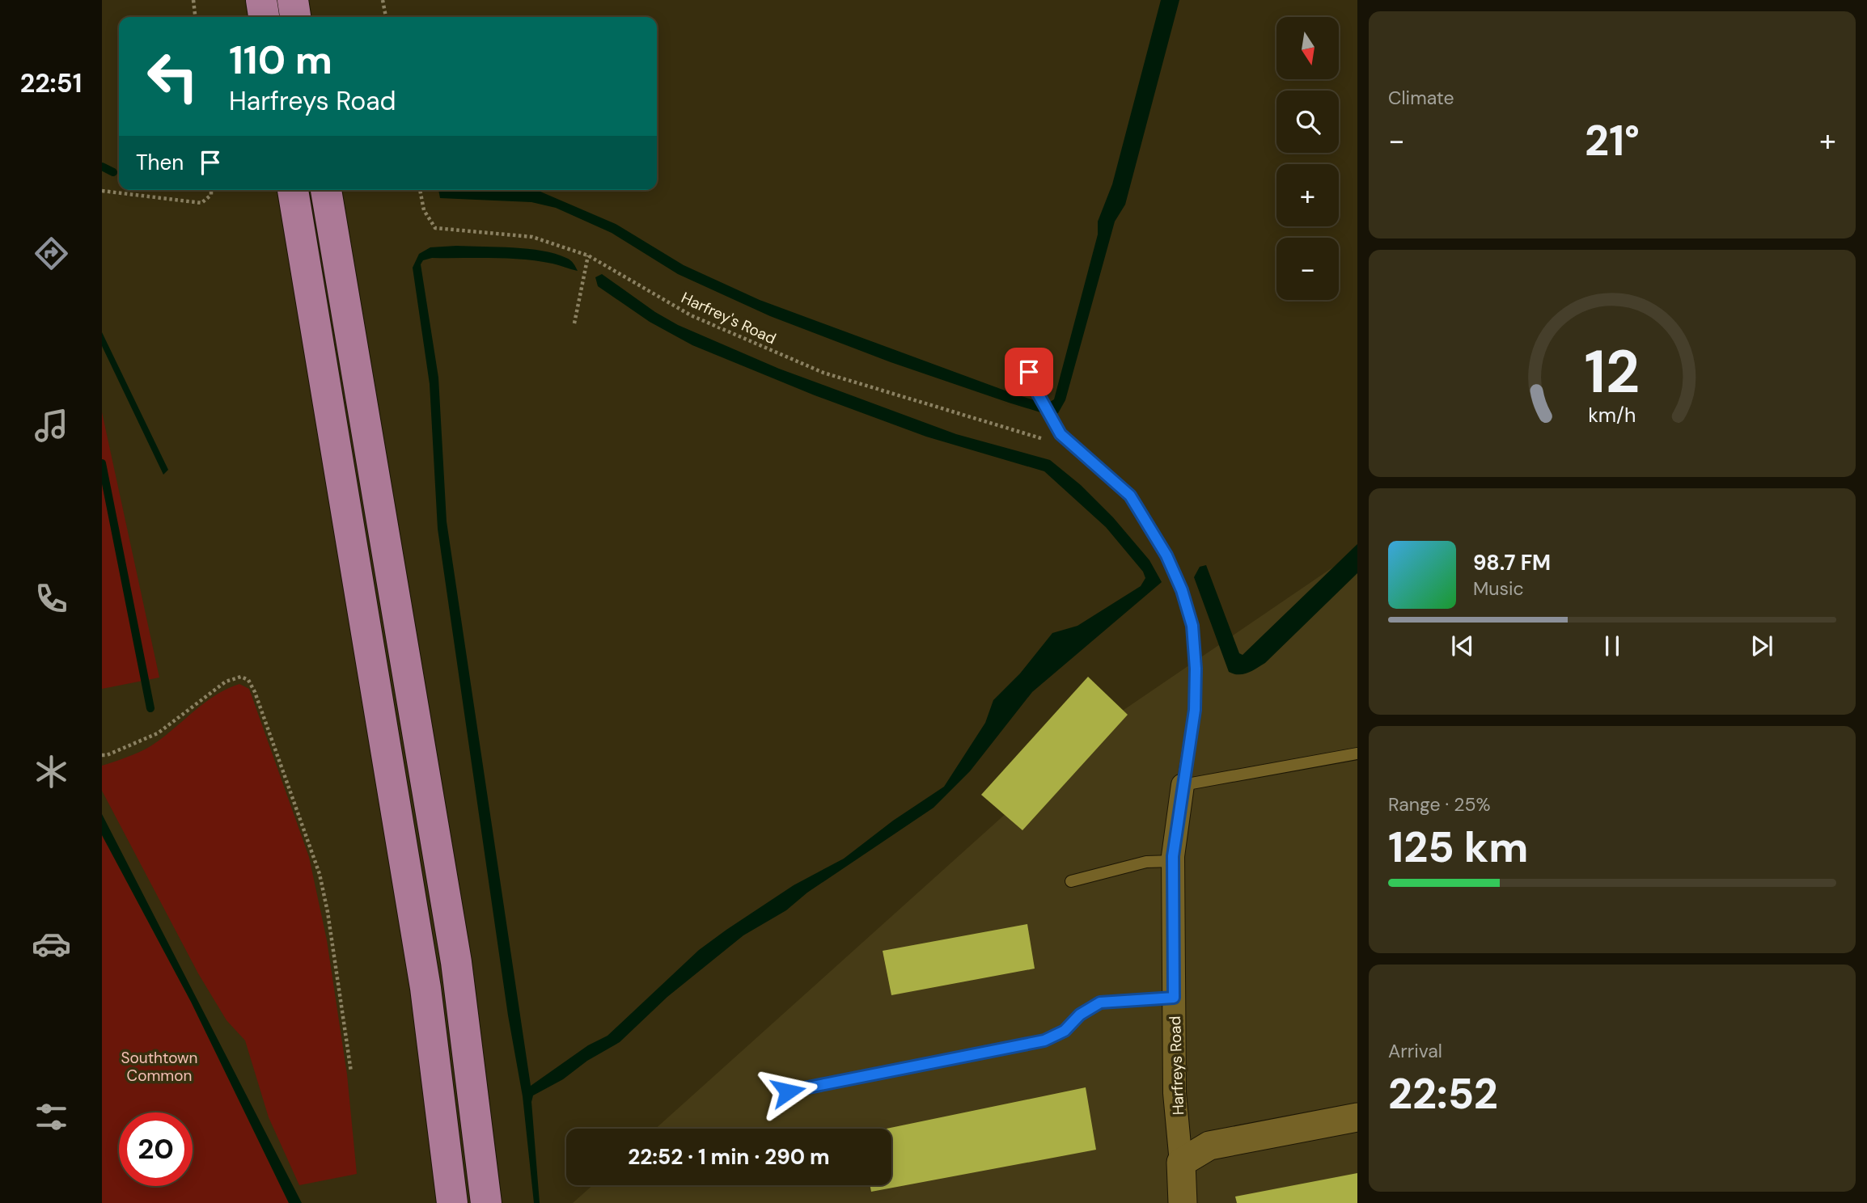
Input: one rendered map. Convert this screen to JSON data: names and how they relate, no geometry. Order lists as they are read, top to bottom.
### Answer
{
  "streets": {
    "street": ["Harfreys Road"],
    "path": ["Harfrey's Road"]
  },
  "crossings": [
    ["Harfrey's Road", "Harfreys Road"]
  ],
  "parks": ["Southtown Common"],
  "north": "bottom",
  "page": {
    "tabs": "22:51",
    "tile": [
      "Climate",
      ["Range · 25%", "125 km"],
      ["Arrival", "22:52"]
    ],
    "map_buttons": ["+", "−"],
    "turn": ["110 m", "Harfreys Road"],
    "heat": ["−", "21°", "+"],
    "then": "Then",
    "song": ["98.7 FM", "Music"],
    "limit": "20",
    "trip": "22:52 · 1 min · 290 m",
    "gauge": ["12", "km/h"]
  }
}
